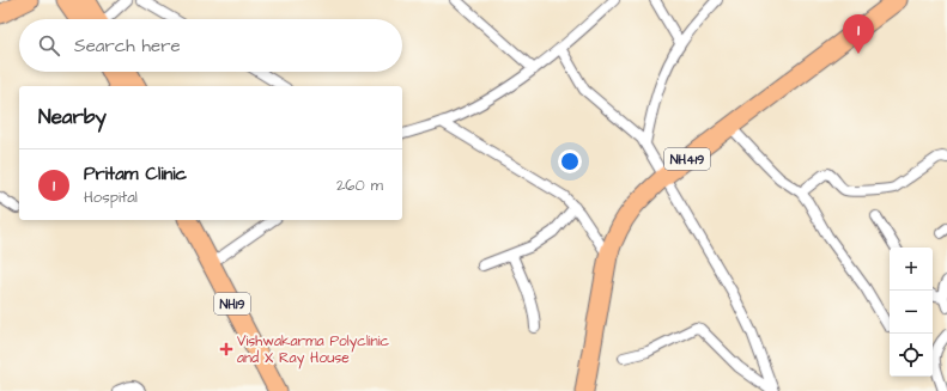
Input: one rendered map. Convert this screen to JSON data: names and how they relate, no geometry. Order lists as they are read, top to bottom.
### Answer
{
  "streets": {
    "highway": ["NH419", "NH19"]
  },
  "places": {
    "health": ["Vishwakarma Polyclinic and X Ray House"]
  },
  "page": {
    "pins": "1",
    "search": "Search here",
    "heading": "Nearby",
    "list": [
      {
        "mark": "1",
        "name": "Pritam Clinic",
        "note": "Hospital",
        "value": "260 m"
      }
    ],
    "map_buttons": ["+", "−"]
  }
}
